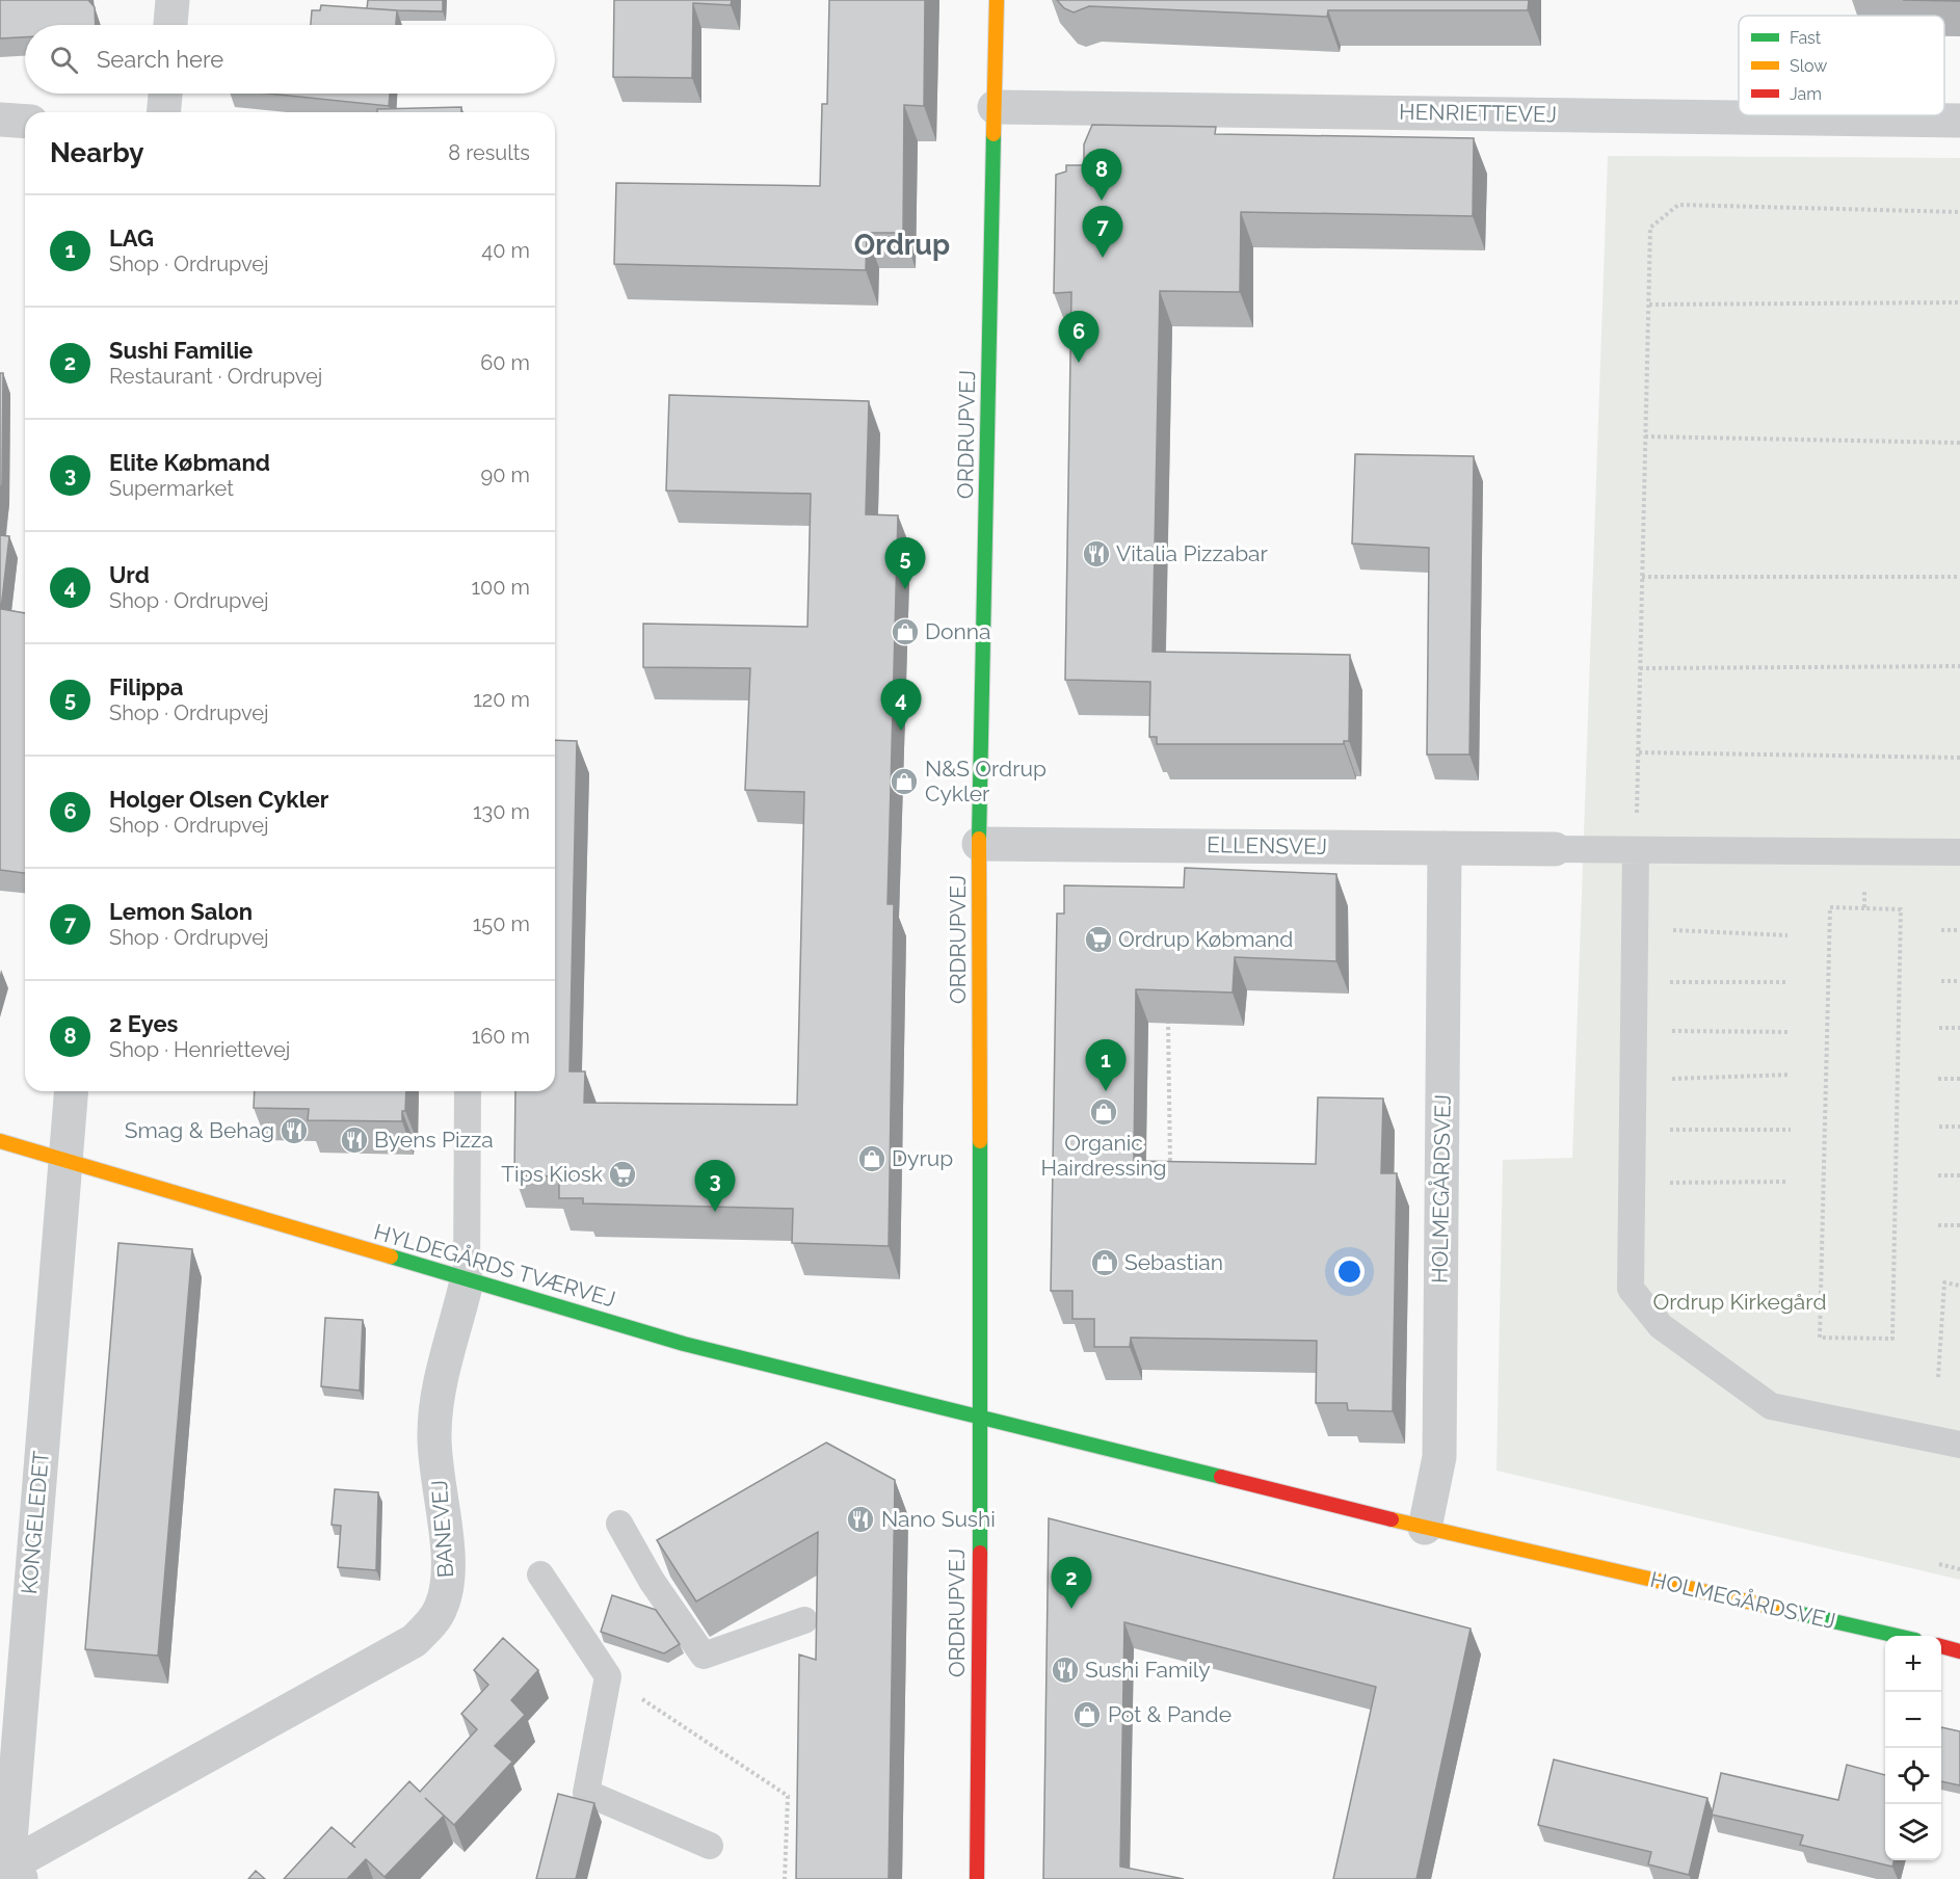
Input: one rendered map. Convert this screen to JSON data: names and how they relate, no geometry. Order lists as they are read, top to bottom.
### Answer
{
  "streets": {
    "street": [
      "HENRIETTEVEJ",
      "ORDRUPVEJ",
      "ELLENSVEJ",
      "HOLMEGÅRDSVEJ",
      "HYLDEGÅRDS TVÆRVEJ",
      "KONGELEDET",
      "BANEVEJ"
    ]
  },
  "crossings": [
    ["HENRIETTEVEJ", "ORDRUPVEJ"],
    ["ORDRUPVEJ", "ELLENSVEJ"],
    ["ORDRUPVEJ", "HOLMEGÅRDSVEJ"],
    ["ORDRUPVEJ", "HYLDEGÅRDS TVÆRVEJ"],
    ["ELLENSVEJ", "HOLMEGÅRDSVEJ"],
    ["HOLMEGÅRDSVEJ", "HYLDEGÅRDS TVÆRVEJ"],
    ["HYLDEGÅRDS TVÆRVEJ", "KONGELEDET"],
    ["HYLDEGÅRDS TVÆRVEJ", "BANEVEJ"],
    ["KONGELEDET", "BANEVEJ"]
  ],
  "districts": ["Ordrup"],
  "parks": ["Ordrup Kirkegård"],
  "places": {
    "restaurant": [
      "Vitalia Pizzabar",
      "Smag & Behag",
      "Byens Pizza",
      "Nano Sushi",
      "Sushi Family"
    ],
    "shop": [
      "Donna",
      "N&S Ordrup Cykler",
      "Organic Hairdressing",
      "Dyrup",
      "Sebastian",
      "Pot & Pande"
    ],
    "supermarket": ["Ordrup Købmand", "Tips Kiosk"]
  },
  "legend": ["Fast", "Slow", "Jam"],
  "page": {
    "search": "Search here",
    "heading": ["Nearby", "8 results"],
    "pins": [
      "8",
      "7",
      "6",
      "5",
      "4",
      "1",
      "3",
      "2"
    ],
    "list": [
      {
        "mark": "1",
        "name": "LAG",
        "note": "Shop · Ordrupvej",
        "value": "40 m"
      },
      {
        "mark": "2",
        "name": "Sushi Familie",
        "note": "Restaurant · Ordrupvej",
        "value": "60 m"
      },
      {
        "mark": "3",
        "name": "Elite Købmand",
        "note": "Supermarket",
        "value": "90 m"
      },
      {
        "mark": "4",
        "name": "Urd",
        "note": "Shop · Ordrupvej",
        "value": "100 m"
      },
      {
        "mark": "5",
        "name": "Filippa",
        "note": "Shop · Ordrupvej",
        "value": "120 m"
      },
      {
        "mark": "6",
        "name": "Holger Olsen Cykler",
        "note": "Shop · Ordrupvej",
        "value": "130 m"
      },
      {
        "mark": "7",
        "name": "Lemon Salon",
        "note": "Shop · Ordrupvej",
        "value": "150 m"
      },
      {
        "mark": "8",
        "name": "2 Eyes",
        "note": "Shop · Henriettevej",
        "value": "160 m"
      }
    ],
    "map_buttons": ["+", "−"]
  }
}
